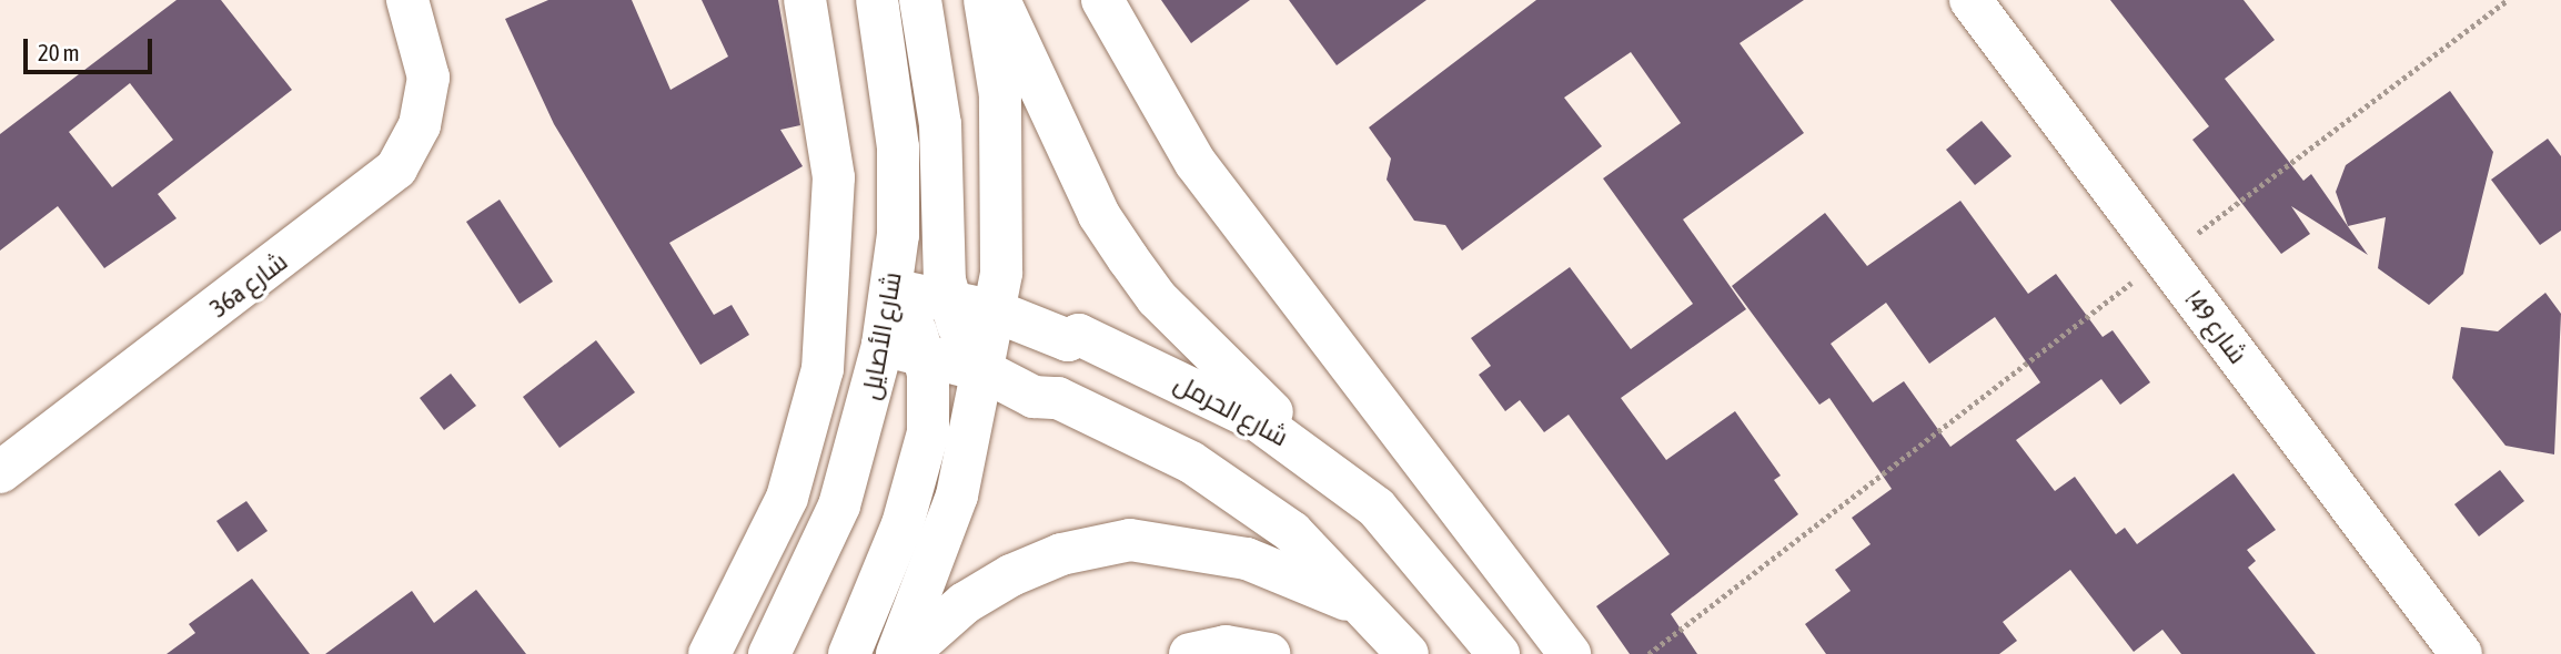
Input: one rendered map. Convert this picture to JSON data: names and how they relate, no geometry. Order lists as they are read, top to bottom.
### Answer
{
  "streets": {
    "street": [
      "36a شارع",
      "شارع 49ا",
      "شارع الأصايل",
      "شارع الحرمل"
    ]
  },
  "crossings": [
    ["شارع الأصايل", "شارع الحرمل"]
  ],
  "scale_bar": "20 m"
}
